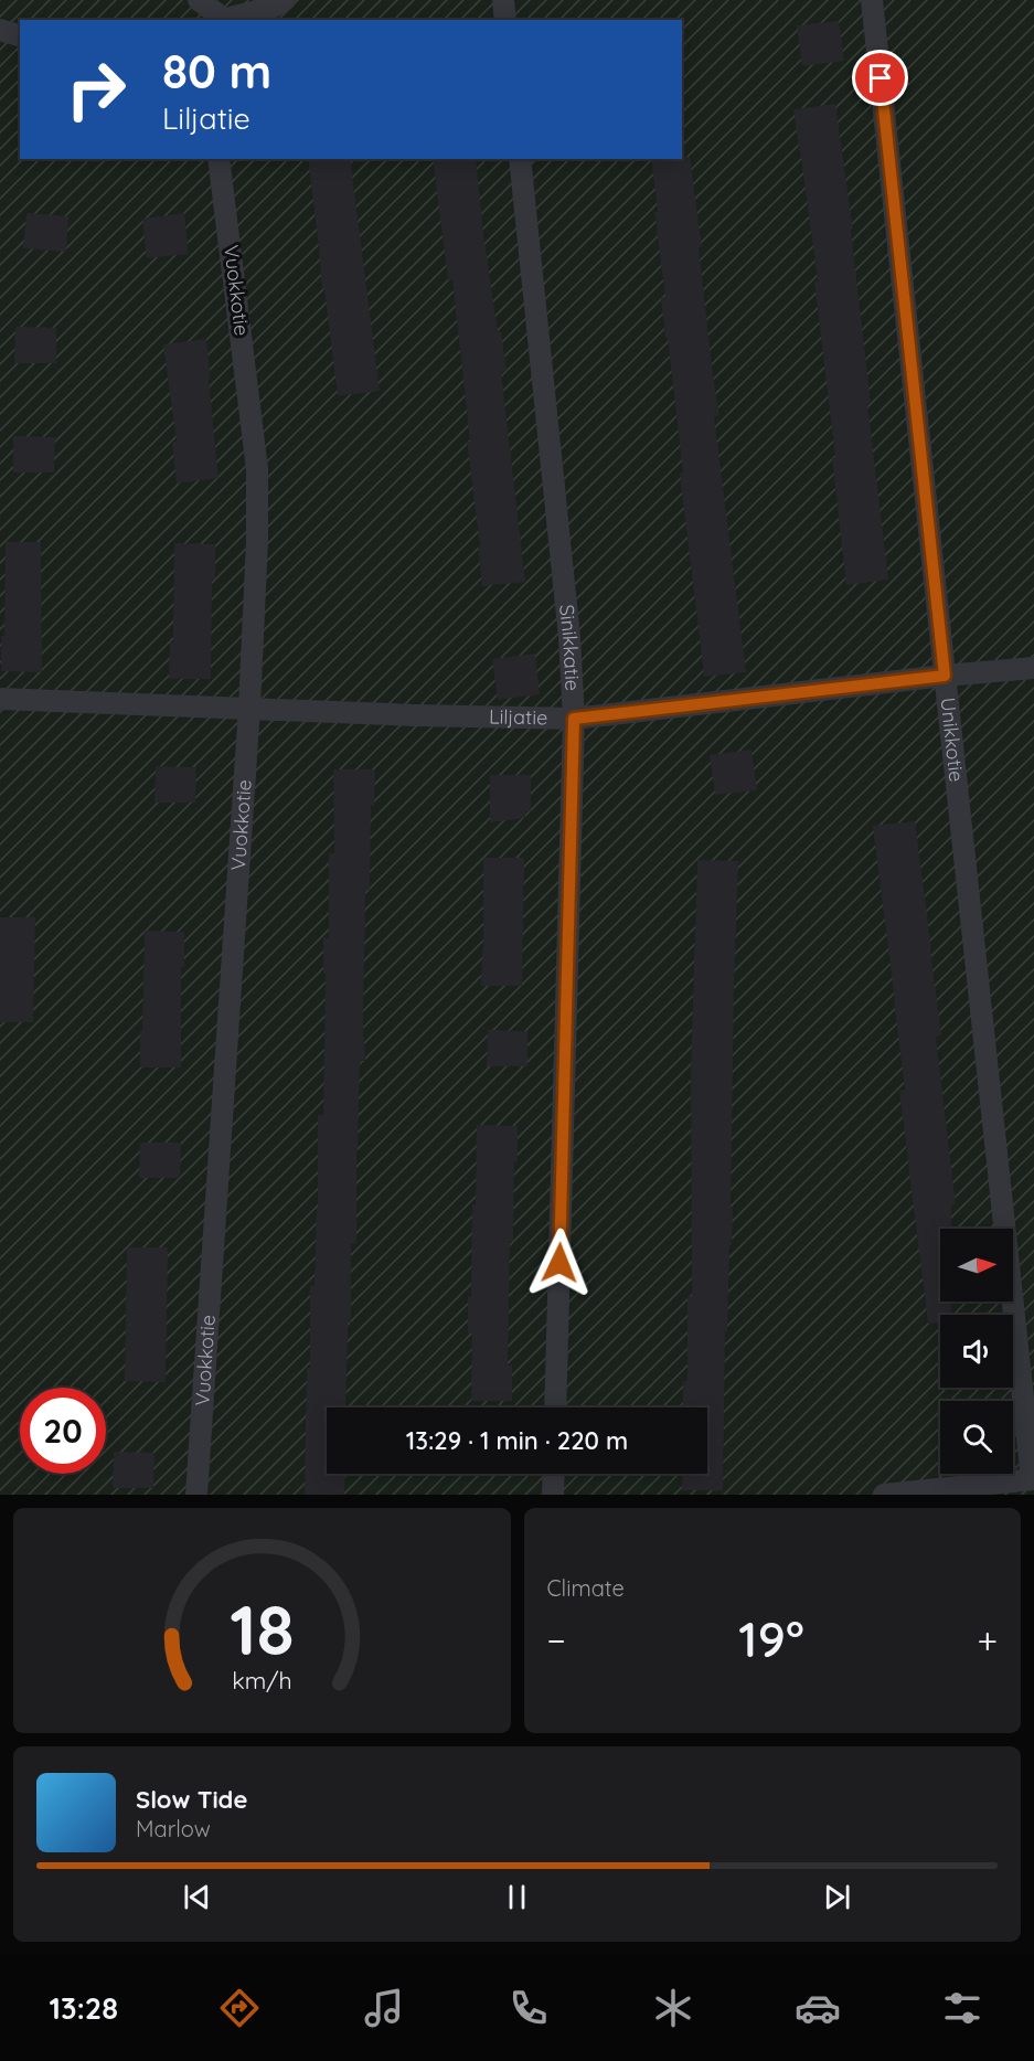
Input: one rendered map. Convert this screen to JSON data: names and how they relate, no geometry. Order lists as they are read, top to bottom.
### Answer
{
  "streets": {
    "lane": [
      "Vuokkotie",
      "Sinikkatie",
      "Liljatie",
      "Unikkotie"
    ]
  },
  "crossings": [
    ["Vuokkotie", "Liljatie"],
    ["Sinikkatie", "Liljatie"],
    ["Liljatie", "Unikkotie"]
  ],
  "north": "right",
  "page": {
    "turn": ["80 m", "Liljatie"],
    "limit": "20",
    "trip": "13:29 · 1 min · 220 m",
    "tile": "Climate",
    "heat": ["−", "19°", "+"],
    "song": ["Slow Tide", "Marlow"],
    "tabs": "13:28",
    "gauge": ["18", "km/h"]
  }
}
